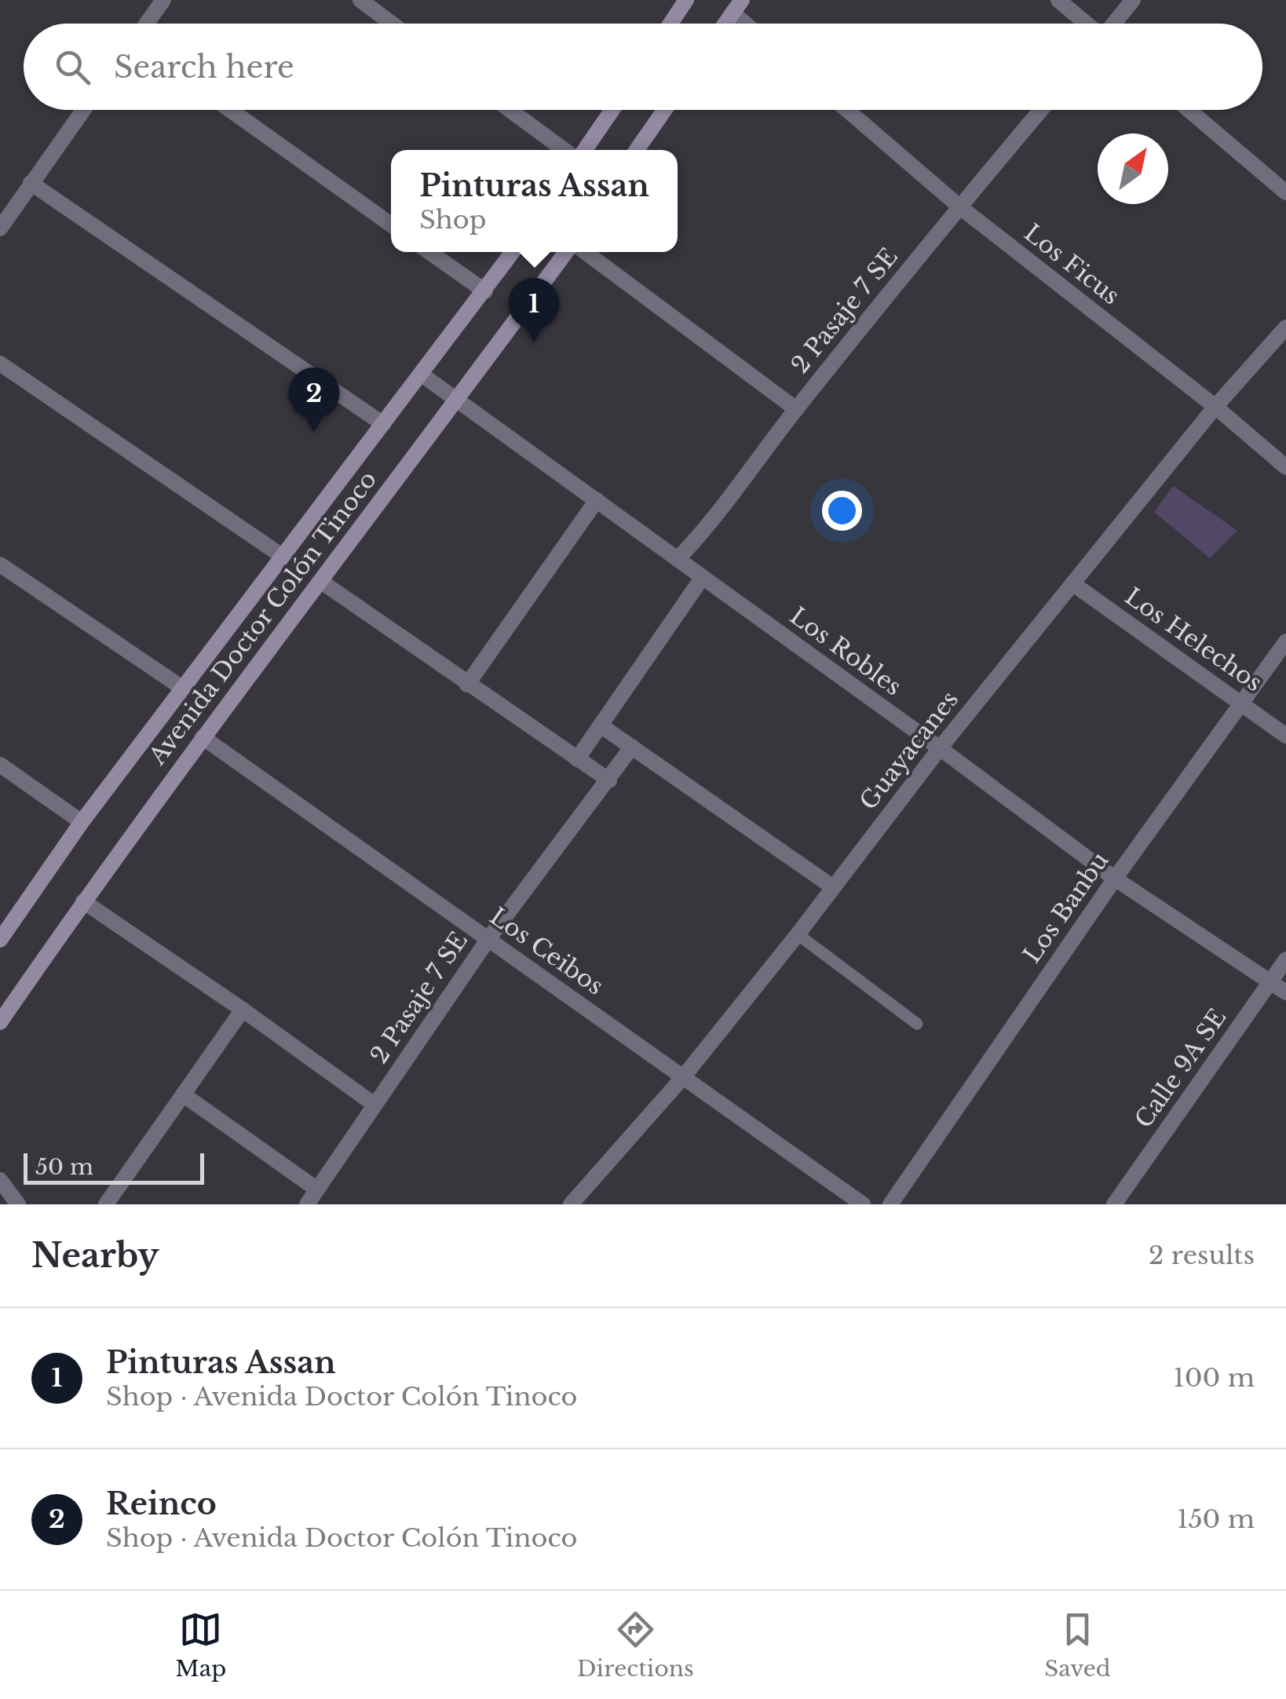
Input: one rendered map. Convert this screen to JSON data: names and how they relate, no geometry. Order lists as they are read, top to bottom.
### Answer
{
  "streets": {
    "main road": ["Avenida Doctor Colón Tinoco"],
    "street": [
      "Los Ficus",
      "2 Pasaje 7 SE",
      "Los Helechos",
      "Los Robles",
      "Guayacanes",
      "Los Banbu",
      "Los Ceibos",
      "Calle 9A SE"
    ]
  },
  "crossings": [
    ["Los Ficus", "2 Pasaje 7 SE"],
    ["Los Ficus", "Guayacanes"],
    ["2 Pasaje 7 SE", "Los Robles"],
    ["2 Pasaje 7 SE", "Los Ceibos"],
    ["Avenida Doctor Colón Tinoco", "Los Robles"],
    ["Avenida Doctor Colón Tinoco", "Los Ceibos"],
    ["Los Helechos", "Guayacanes"],
    ["Los Helechos", "Los Banbu"],
    ["Los Robles", "Guayacanes"],
    ["Los Robles", "Los Banbu"],
    ["Los Robles", "Calle 9A SE"],
    ["Guayacanes", "Los Ceibos"]
  ],
  "scale_bar": "50 m",
  "north": "top right",
  "page": {
    "search": "Search here",
    "popup": ["Pinturas Assan", "Shop"],
    "pins": ["1", "2"],
    "scale": "50 m",
    "heading": ["Nearby", "2 results"],
    "list": [
      {
        "mark": "1",
        "name": "Pinturas Assan",
        "note": "Shop · Avenida Doctor Colón Tinoco",
        "value": "100 m"
      },
      {
        "mark": "2",
        "name": "Reinco",
        "note": "Shop · Avenida Doctor Colón Tinoco",
        "value": "150 m"
      }
    ],
    "nav": ["Map", "Directions", "Saved"]
  }
}
